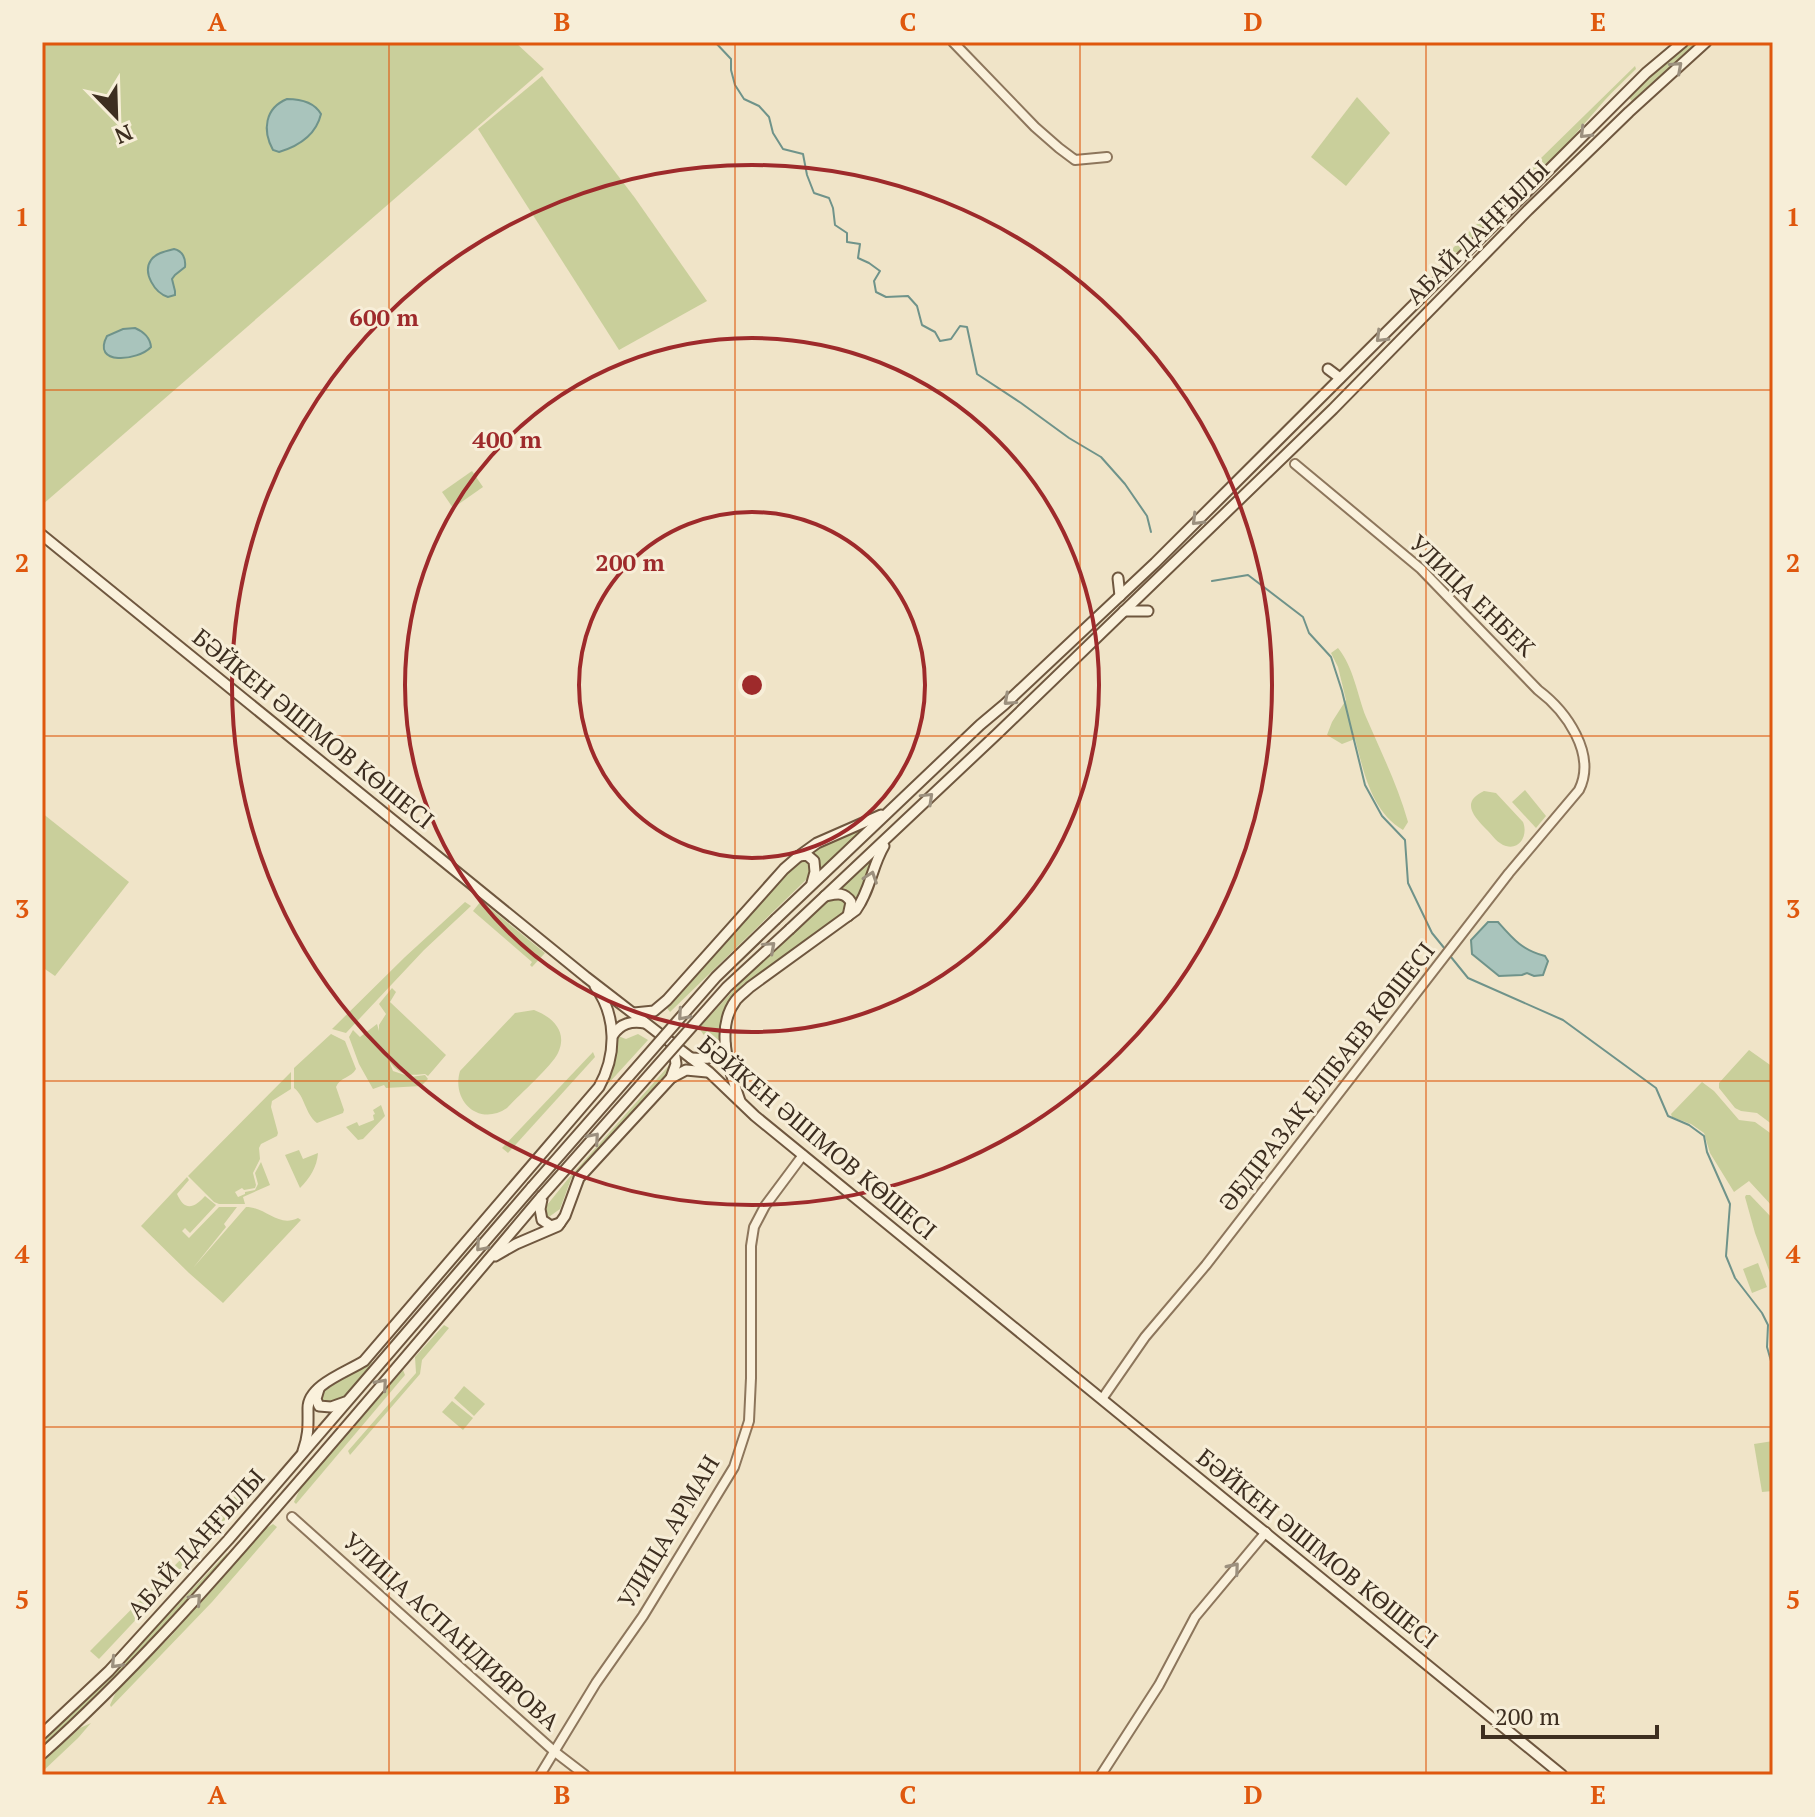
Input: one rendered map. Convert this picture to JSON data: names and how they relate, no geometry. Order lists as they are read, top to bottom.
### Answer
{
  "streets": {
    "main road": ["АБАЙ ДАҢҒЫЛЫ", "БӘЙКЕН ӘШІМОВ КӨШЕСІ"],
    "street": [
      "УЛИЦА ЕНБЕК",
      "ӘБДІРАЗАҚ ЕЛІБАЕВ КӨШЕСІ",
      "УЛИЦА АРМАН",
      "УЛИЦА АСПАНДИЯРОВА"
    ]
  },
  "crossings": [
    ["УЛИЦА ЕНБЕК", "ӘБДІРАЗАҚ ЕЛІБАЕВ КӨШЕСІ"],
    ["БӘЙКЕН ӘШІМОВ КӨШЕСІ", "ӘБДІРАЗАҚ ЕЛІБАЕВ КӨШЕСІ"],
    ["БӘЙКЕН ӘШІМОВ КӨШЕСІ", "УЛИЦА АРМАН"],
    ["УЛИЦА АРМАН", "УЛИЦА АСПАНДИЯРОВА"]
  ],
  "scale_bar": "200 m",
  "north": "bottom right",
  "grid": {
    "columns": [
      "A",
      "B",
      "C",
      "D",
      "E"
    ],
    "rows": [
      "1",
      "2",
      "3",
      "4",
      "5"
    ]
  },
  "rings": ["600 m", "400 m", "200 m"]
}
